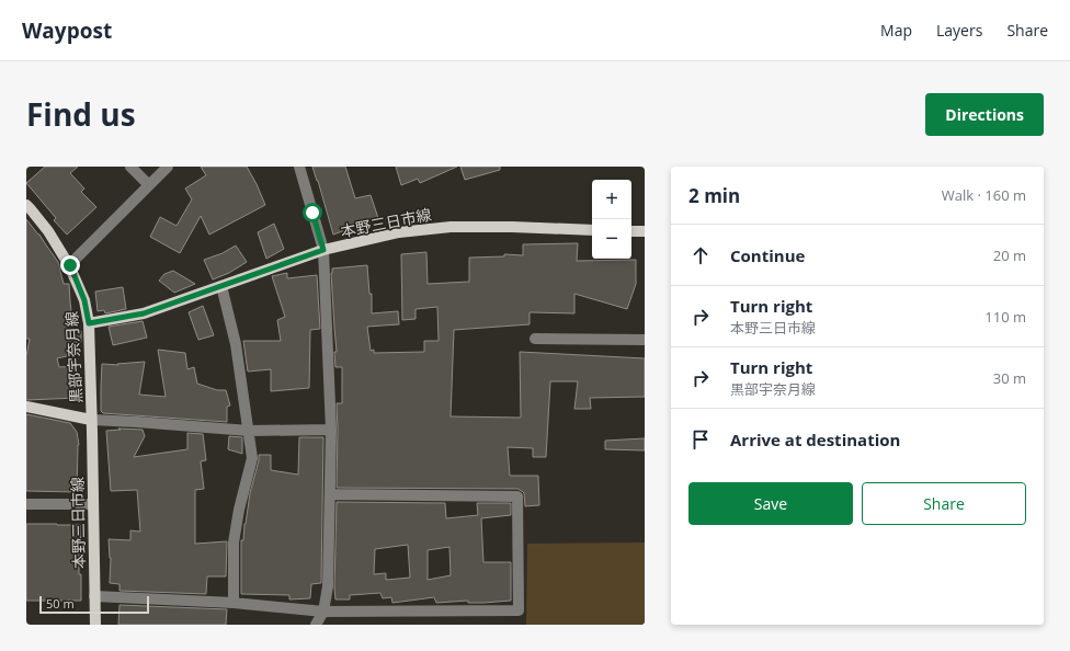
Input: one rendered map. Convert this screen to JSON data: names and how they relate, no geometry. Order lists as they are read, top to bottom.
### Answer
{
  "streets": {
    "main road": ["本野三日市線", "黒部宇奈月線"]
  },
  "crossings": [
    ["本野三日市線", "黒部宇奈月線"]
  ],
  "scale_bar": "50 m",
  "page": {
    "header": "Waypost",
    "nav": ["Map", "Layers", "Share"],
    "title": "Find us",
    "buttons": [
      "Directions",
      ["Save", "Share"]
    ],
    "heading": ["2 min", "Walk · 160 m"],
    "map_buttons": ["+", "−"],
    "list": [
      ["Continue", "20 m"],
      ["Turn right", "本野三日市線", "110 m"],
      ["Turn right", "黒部宇奈月線", "30 m"],
      "Arrive at destination"
    ],
    "scale": "50 m"
  }
}
